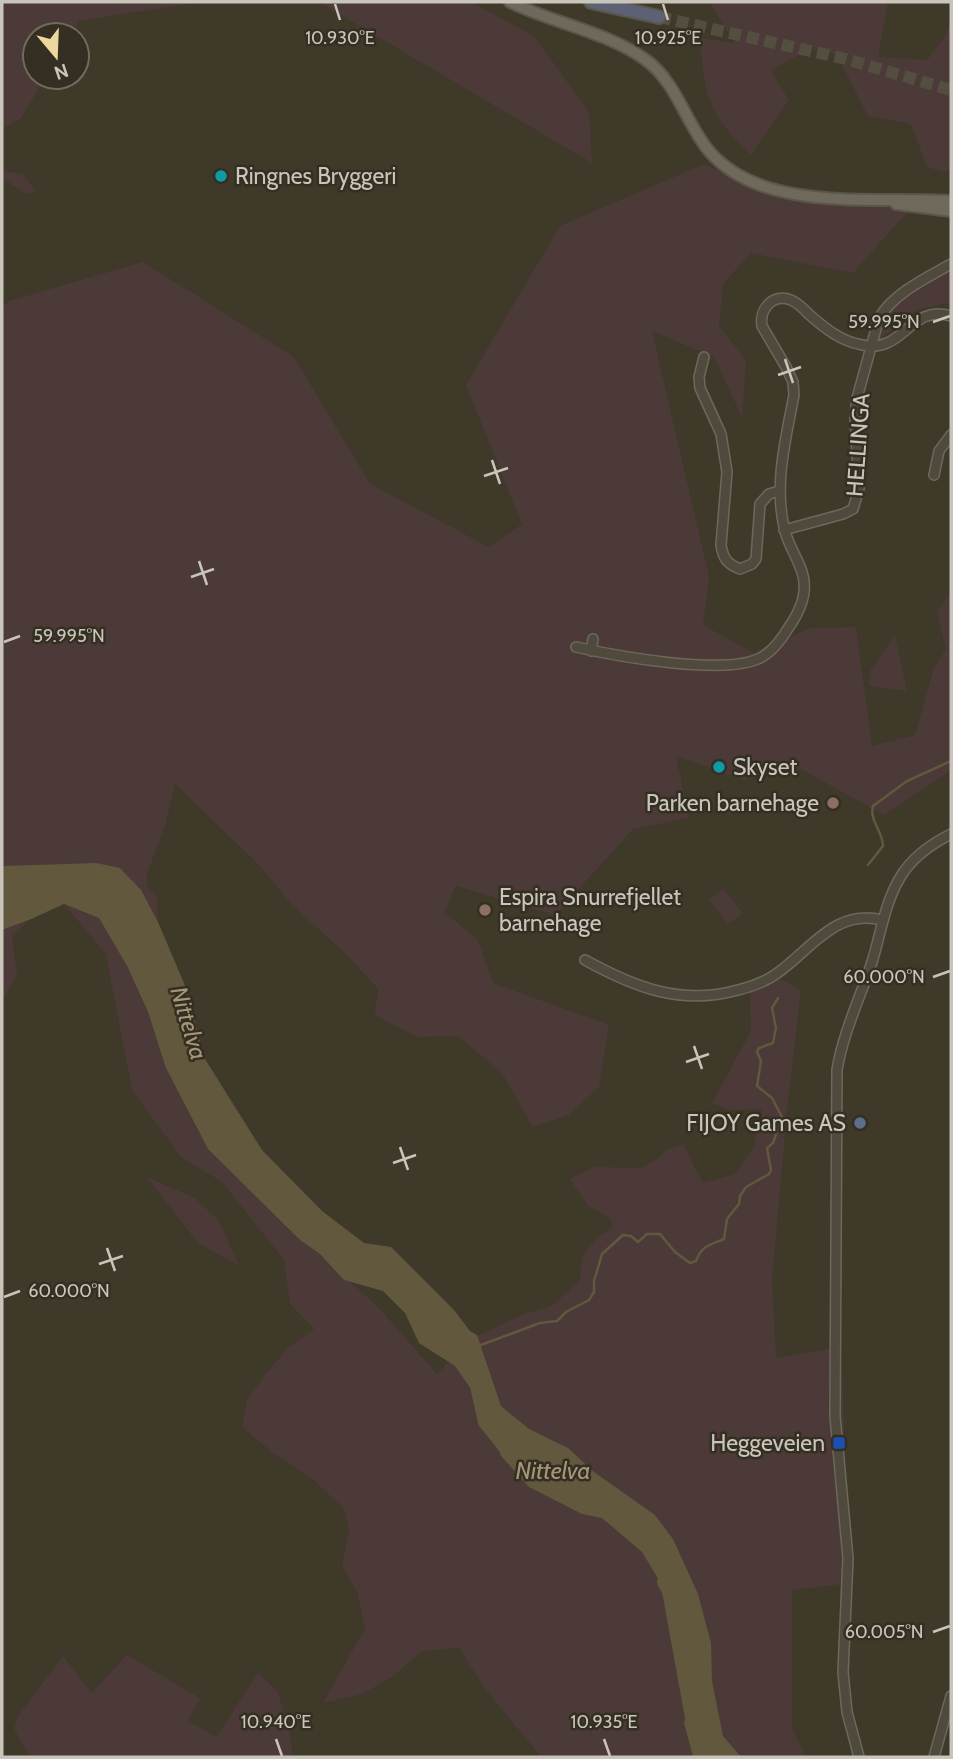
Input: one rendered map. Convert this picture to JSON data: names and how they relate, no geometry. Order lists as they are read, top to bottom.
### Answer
{
  "streets": {
    "street": ["HELLINGA"]
  },
  "water": ["Nittelva"],
  "places": {
    "other": [
      "Ringnes Bryggeri",
      "Skyset",
      "Parken barnehage",
      "Espira Snurrefjellet barnehage",
      "FIJOY Games AS"
    ],
    "transit": ["Heggeveien"]
  },
  "north": "bottom",
  "coordinates": [
    "10.930°E",
    "10.925°E",
    "59.995°N",
    "60.000°N",
    "60.005°N",
    "10.940°E",
    "10.935°E"
  ]
}
